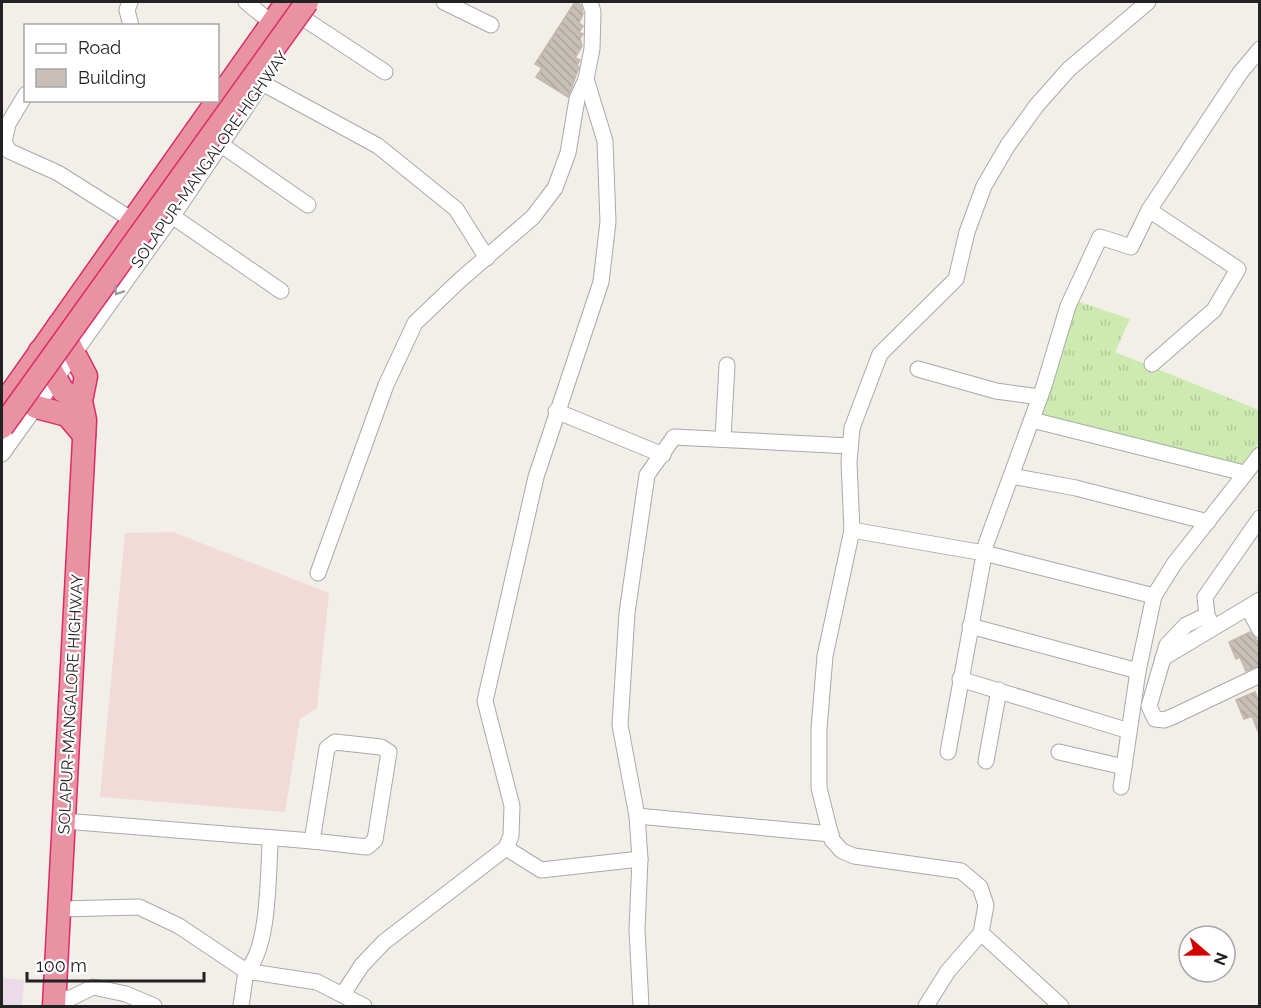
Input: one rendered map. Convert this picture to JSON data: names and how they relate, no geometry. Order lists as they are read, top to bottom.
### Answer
{
  "streets": {
    "highway": ["SOLAPUR-MANGALORE HIGHWAY"]
  },
  "legend": ["Road", "Building"],
  "scale_bar": "100 m",
  "north": "right"
}
